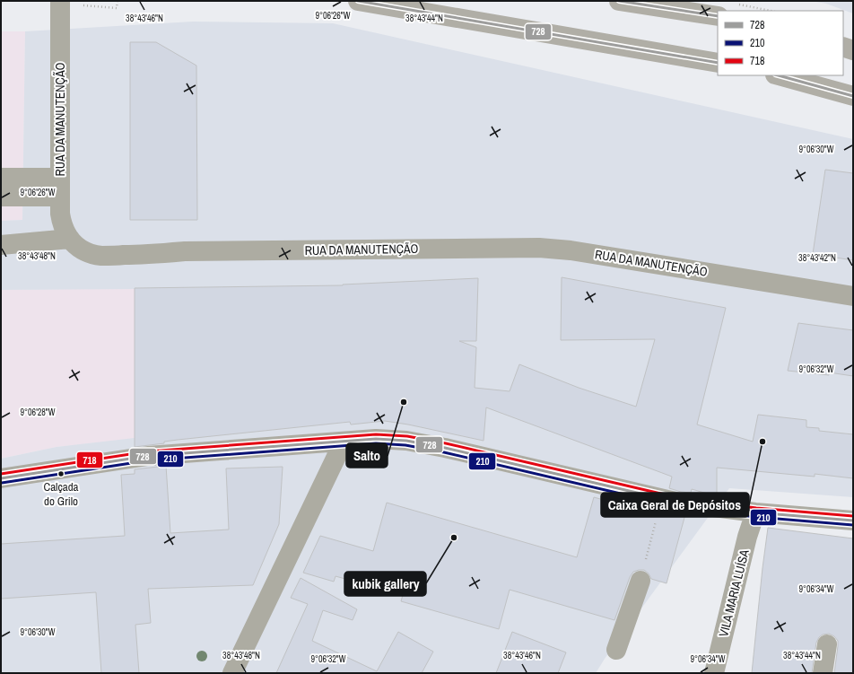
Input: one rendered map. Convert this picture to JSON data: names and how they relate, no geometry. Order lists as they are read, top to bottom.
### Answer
{
  "streets": {
    "street": ["RUA DA MANUTENÇÃO", "VILA MARIA LUÍSA"]
  },
  "places": [
    "Salto",
    "Caixa Geral de Depósitos",
    "Calçada do Grilo",
    "kubik gallery"
  ],
  "lines": ["transit line 728", "transit line 718", "transit line 210"],
  "legend": ["728", "210", "718"],
  "coordinates": [
    "9°06'26\"W",
    "38°43'46\"N",
    "38°43'44\"N",
    "9°06'30\"W",
    "38°43'48\"N",
    "38°43'42\"N",
    "9°06'32\"W",
    "9°06'28\"W",
    "9°06'34\"W"
  ]
}
